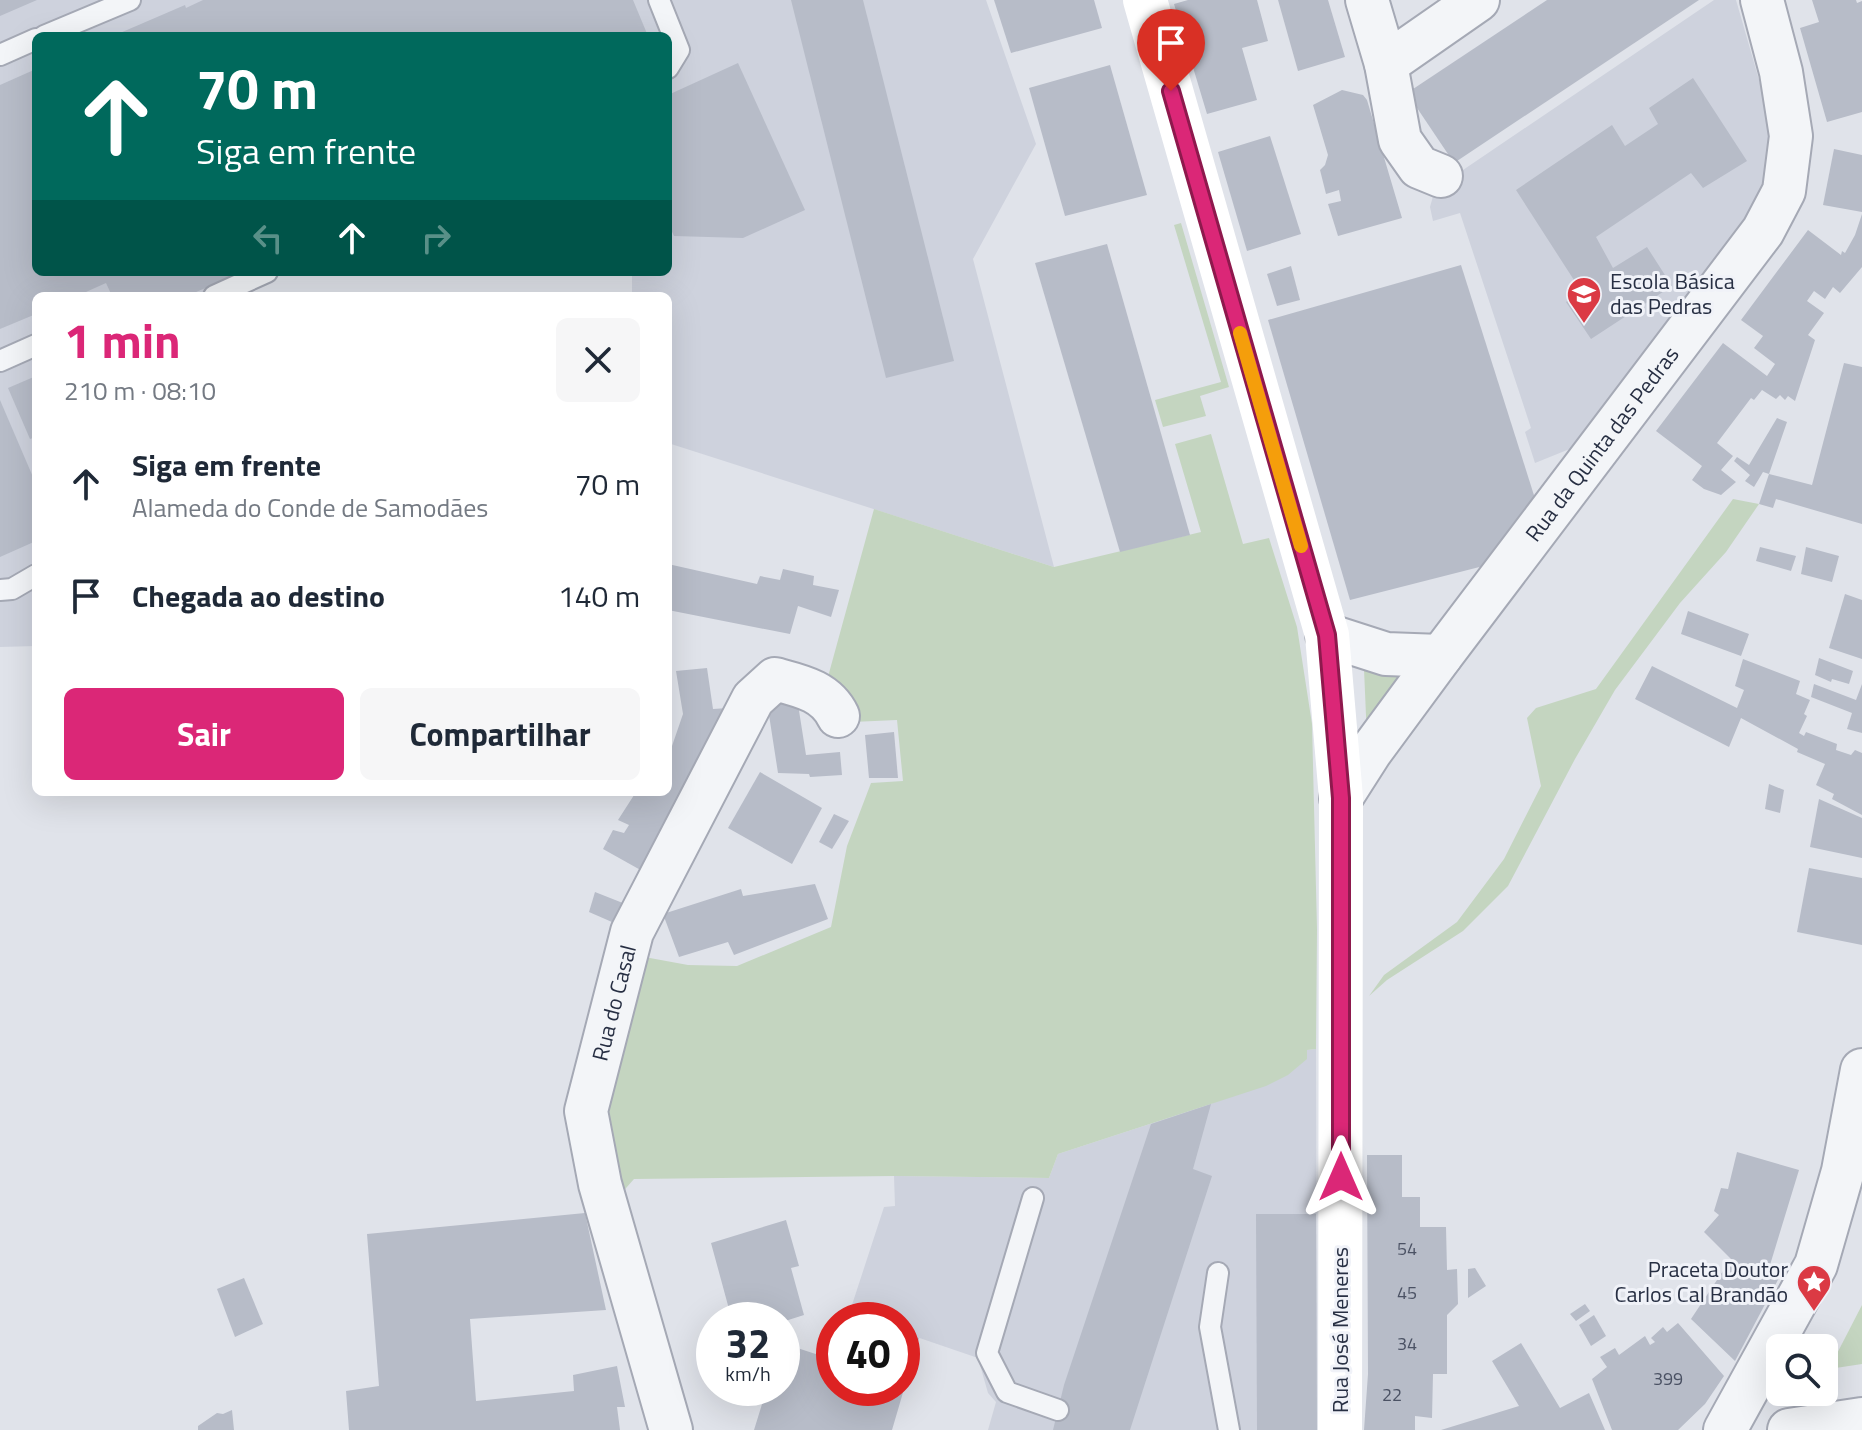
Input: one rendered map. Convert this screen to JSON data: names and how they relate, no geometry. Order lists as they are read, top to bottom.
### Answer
{
  "streets": {
    "street": ["Rua da Quinta das Pedras", "Rua do Casal", "Rua José Meneres"]
  },
  "crossings": [
    ["Rua da Quinta das Pedras", "Rua José Meneres"]
  ],
  "places": {
    "school or university": ["Escola Básica das Pedras"],
    "place": ["Praceta Doutor Carlos Cal Brandão"]
  },
  "house_numbers": [
    "54",
    "45",
    "34",
    "399",
    "22"
  ],
  "page": {
    "turn": ["70 m", "Siga em frente"],
    "heading": ["1 min", "210 m · 08:10"],
    "list": [
      {
        "name": "Siga em frente",
        "note": "Alameda do Conde de Samodães",
        "value": "70 m"
      },
      {
        "name": "Chegada ao destino",
        "value": "140 m"
      }
    ],
    "buttons": ["Sair", "Compartilhar"],
    "speed": "32 km/h",
    "limit": "40"
  }
}
